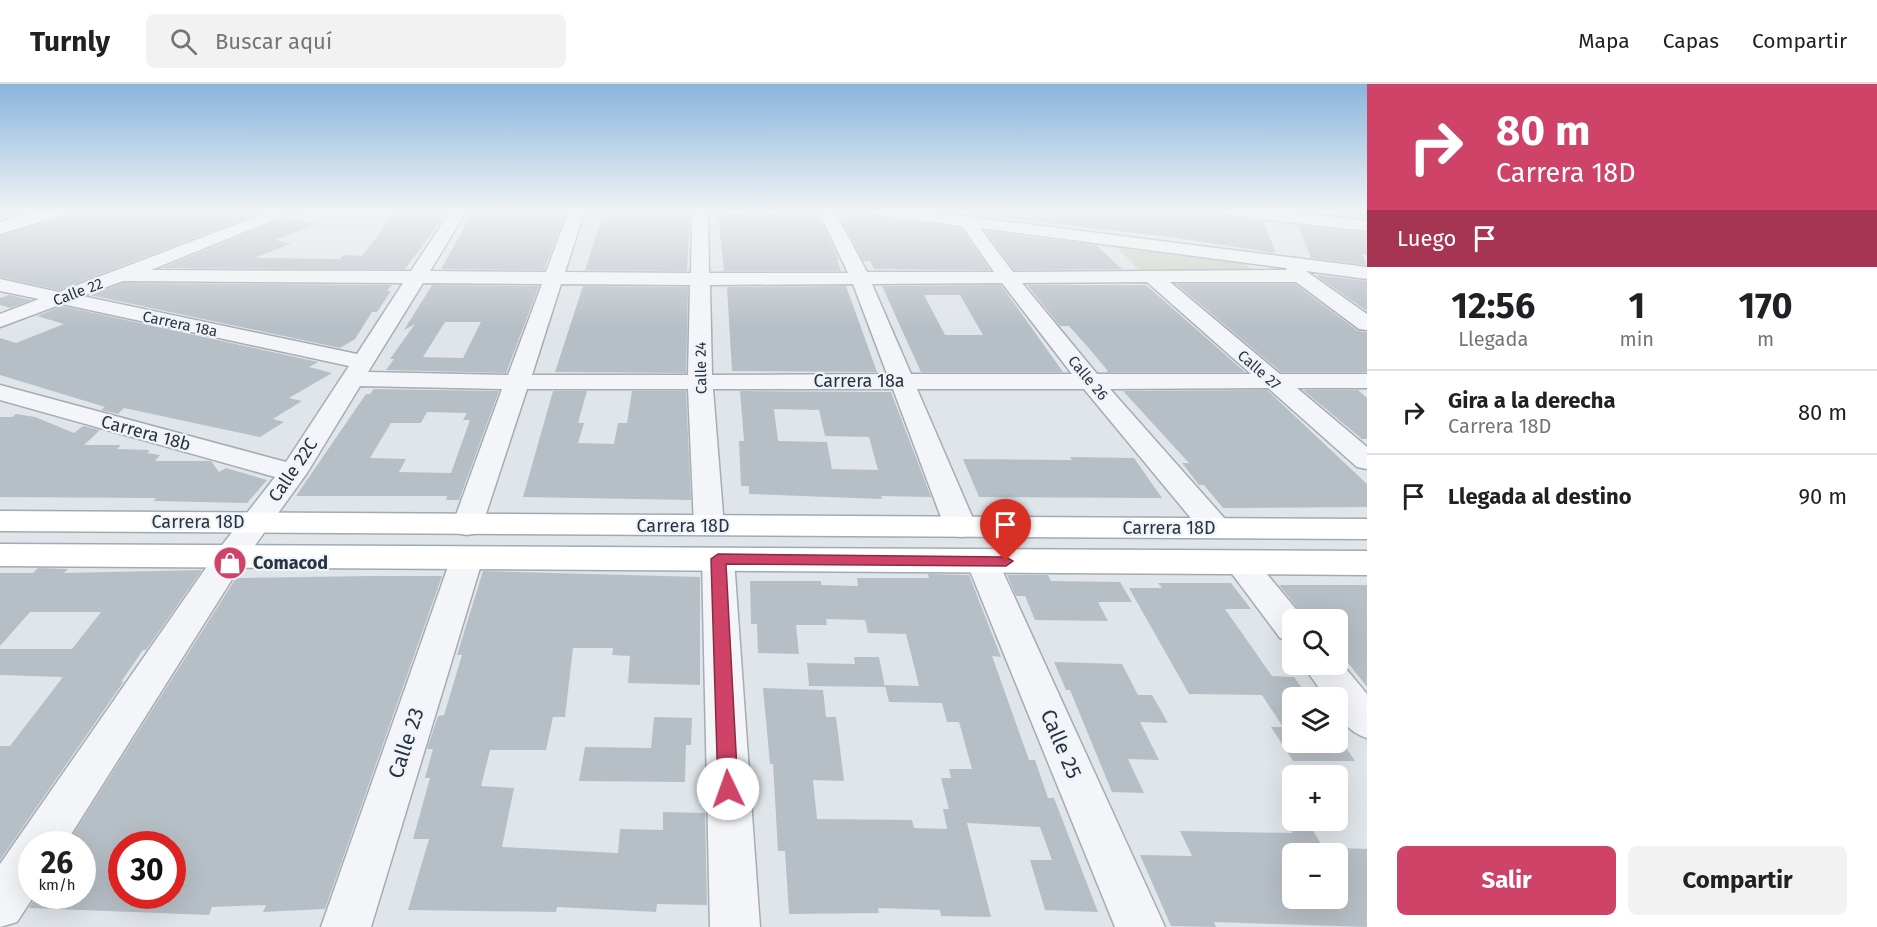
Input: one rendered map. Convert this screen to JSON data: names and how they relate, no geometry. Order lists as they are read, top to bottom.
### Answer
{
  "streets": {
    "main road": ["Carrera 18D"],
    "street": [
      "Calle 22",
      "Carrera 18a",
      "Calle 24",
      "Calle 27",
      "Calle 26",
      "Carrera 18b",
      "Calle 22C",
      "Calle 23",
      "Calle 25"
    ]
  },
  "crossings": [
    ["Calle 22", "Carrera 18a"],
    ["Carrera 18a", "Calle 24"],
    ["Carrera 18a", "Calle 27"],
    ["Carrera 18a", "Calle 26"],
    ["Carrera 18a", "Calle 22C"],
    ["Carrera 18a", "Calle 23"],
    ["Calle 24", "Carrera 18D"],
    ["Calle 26", "Carrera 18D"],
    ["Carrera 18b", "Calle 22C"],
    ["Calle 22C", "Carrera 18D"],
    ["Carrera 18D", "Calle 23"],
    ["Carrera 18D", "Calle 25"]
  ],
  "places": {
    "shop": ["Comacod"]
  },
  "page": {
    "header": "Turnly",
    "search": "Buscar aquí",
    "nav": ["Mapa", "Capas", "Compartir"],
    "turn": ["80 m", "Carrera 18D"],
    "then": "Luego",
    "eta": [
      "12:56",
      "Llegada",
      "1",
      "min",
      "170",
      "m"
    ],
    "list": [
      {
        "name": "Gira a la derecha",
        "note": "Carrera 18D",
        "value": "80 m"
      },
      {
        "name": "Llegada al destino",
        "value": "90 m"
      }
    ],
    "map_buttons": ["+", "−"],
    "speed": "26 km/h",
    "limit": "30",
    "buttons": ["Salir", "Compartir"]
  }
}
